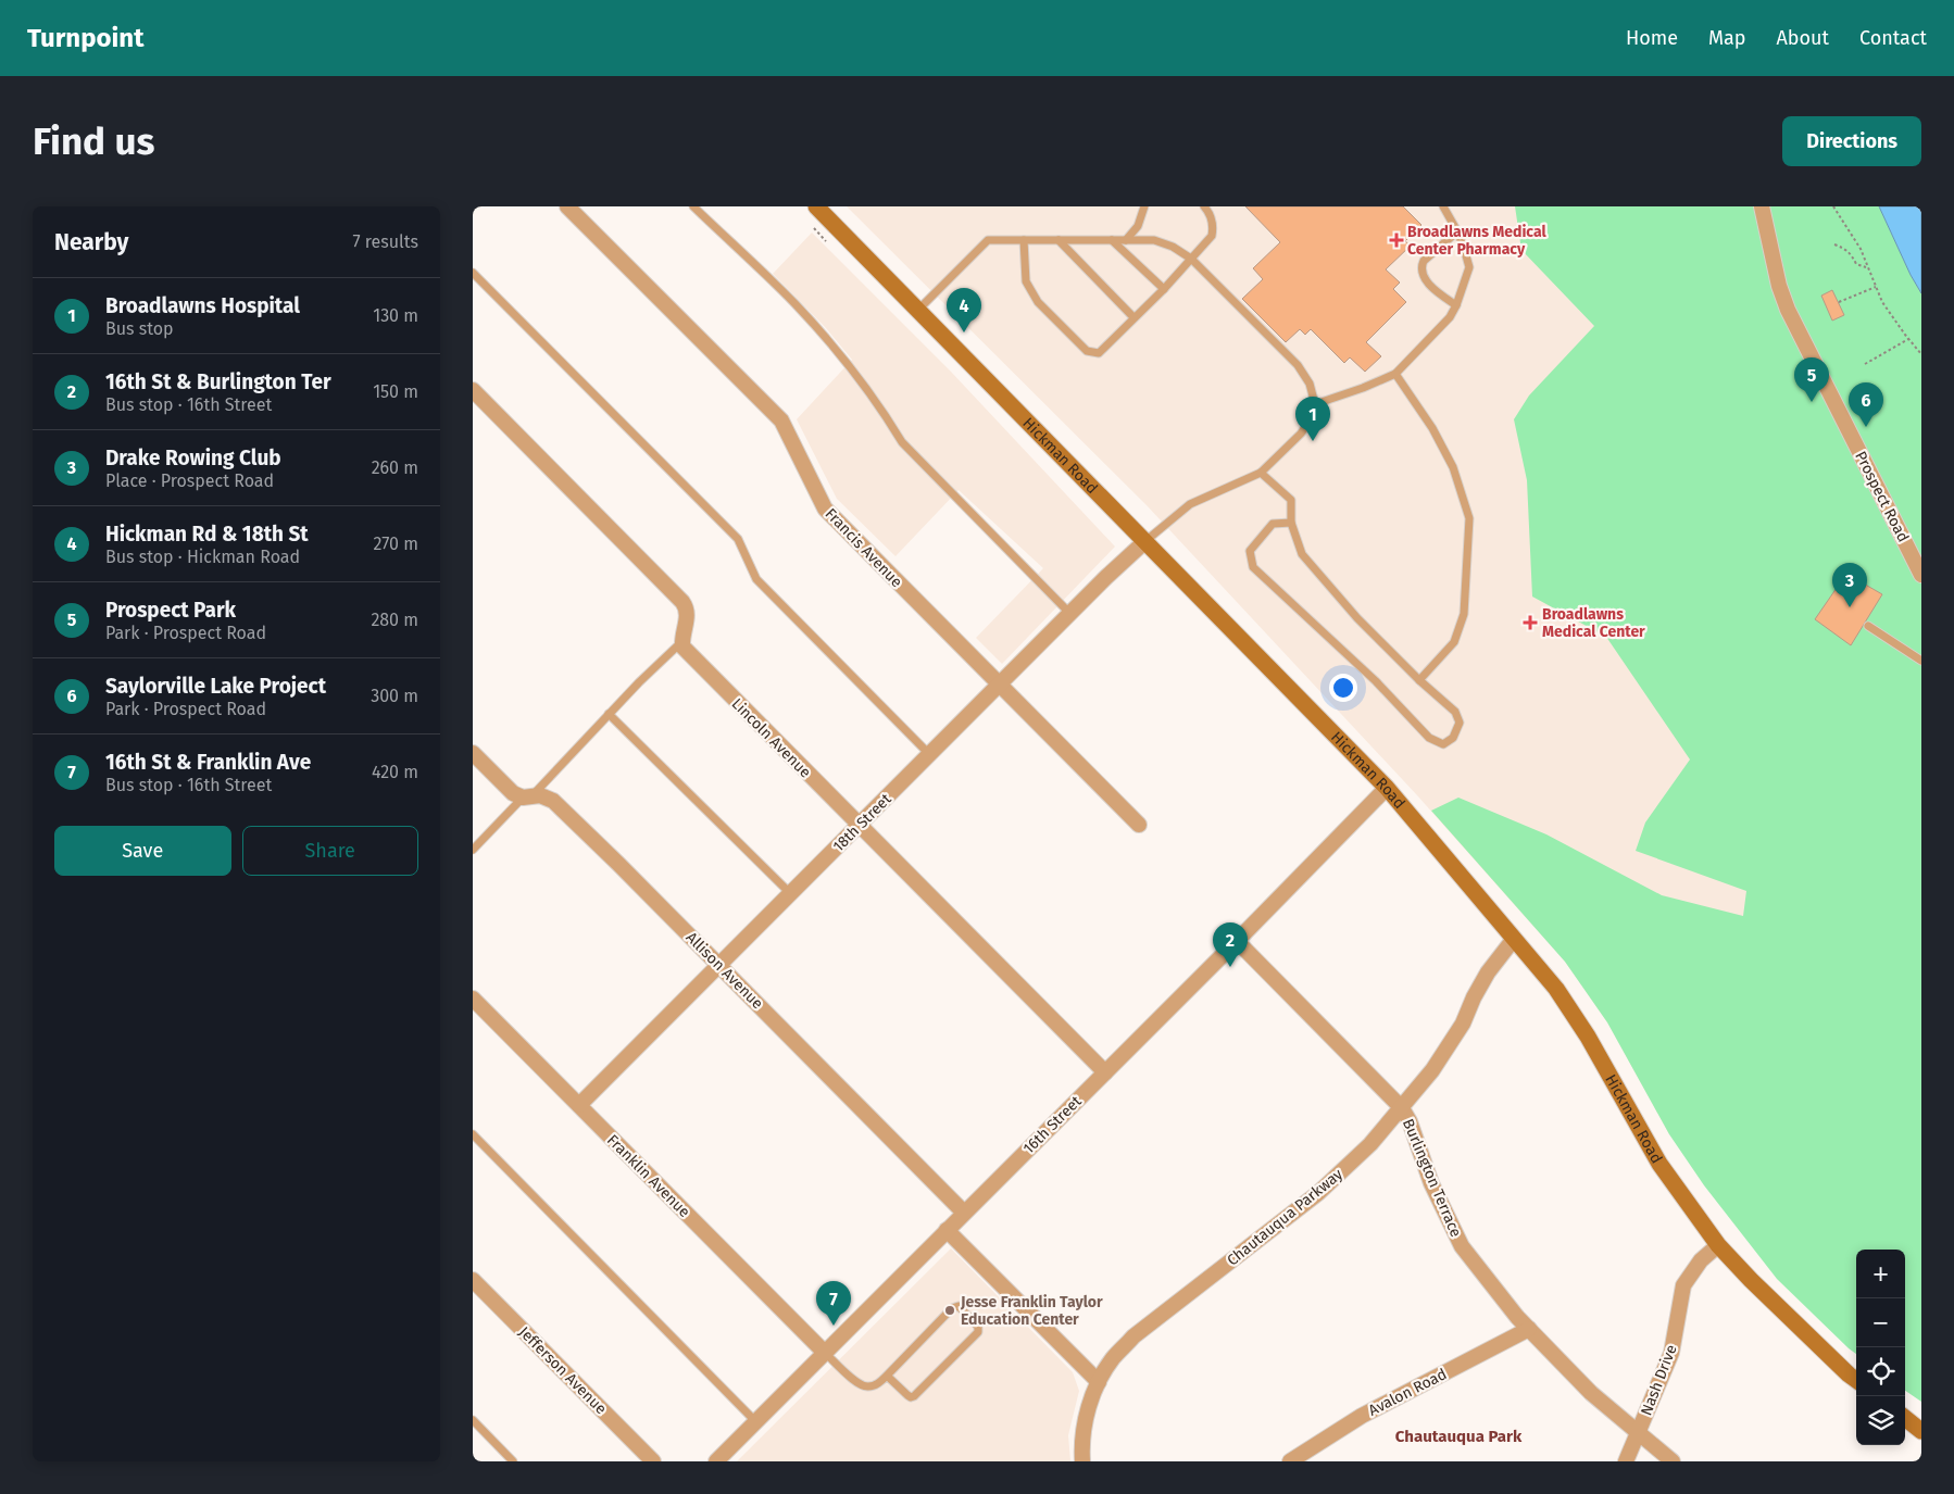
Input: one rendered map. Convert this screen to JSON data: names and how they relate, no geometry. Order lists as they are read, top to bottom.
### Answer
{
  "streets": {
    "main road": ["Hickman Road"],
    "street": [
      "Prospect Road",
      "Francis Avenue",
      "Lincoln Avenue",
      "18th Street",
      "Allison Avenue",
      "16th Street",
      "Franklin Avenue",
      "Burlington Terrace",
      "Chautauqua Parkway",
      "Jefferson Avenue",
      "Nash Drive",
      "Avalon Road"
    ]
  },
  "crossings": [
    ["Hickman Road", "18th Street"],
    ["Hickman Road", "16th Street"],
    ["Hickman Road", "Chautauqua Parkway"],
    ["Hickman Road", "Nash Drive"],
    ["Francis Avenue", "18th Street"],
    ["Lincoln Avenue", "18th Street"],
    ["Lincoln Avenue", "16th Street"],
    ["18th Street", "Allison Avenue"],
    ["18th Street", "Franklin Avenue"],
    ["Allison Avenue", "16th Street"],
    ["16th Street", "Franklin Avenue"],
    ["16th Street", "Burlington Terrace"],
    ["Burlington Terrace", "Chautauqua Parkway"],
    ["Burlington Terrace", "Nash Drive"],
    ["Burlington Terrace", "Avalon Road"]
  ],
  "districts": ["Chautauqua Park"],
  "places": {
    "health": ["Broadlawns Medical Center Pharmacy", "Broadlawns Medical Center"],
    "other": ["Jesse Franklin Taylor Education Center"]
  },
  "page": {
    "header": "Turnpoint",
    "nav": [
      "Home",
      "Map",
      "About",
      "Contact"
    ],
    "buttons": [
      "Directions",
      ["Save", "Share"]
    ],
    "title": "Find us",
    "heading": ["Nearby", "7 results"],
    "list": [
      {
        "mark": "1",
        "name": "Broadlawns Hospital",
        "note": "Bus stop",
        "value": "130 m"
      },
      {
        "mark": "2",
        "name": "16th St & Burlington Ter",
        "note": "Bus stop · 16th Street",
        "value": "150 m"
      },
      {
        "mark": "3",
        "name": "Drake Rowing Club",
        "note": "Place · Prospect Road",
        "value": "260 m"
      },
      {
        "mark": "4",
        "name": "Hickman Rd & 18th St",
        "note": "Bus stop · Hickman Road",
        "value": "270 m"
      },
      {
        "mark": "5",
        "name": "Prospect Park",
        "note": "Park · Prospect Road",
        "value": "280 m"
      },
      {
        "mark": "6",
        "name": "Saylorville Lake Project",
        "note": "Park · Prospect Road",
        "value": "300 m"
      },
      {
        "mark": "7",
        "name": "16th St & Franklin Ave",
        "note": "Bus stop · 16th Street",
        "value": "420 m"
      }
    ],
    "pins": [
      "4",
      "5",
      "6",
      "1",
      "3",
      "2",
      "7"
    ],
    "map_buttons": ["+", "−"]
  }
}
